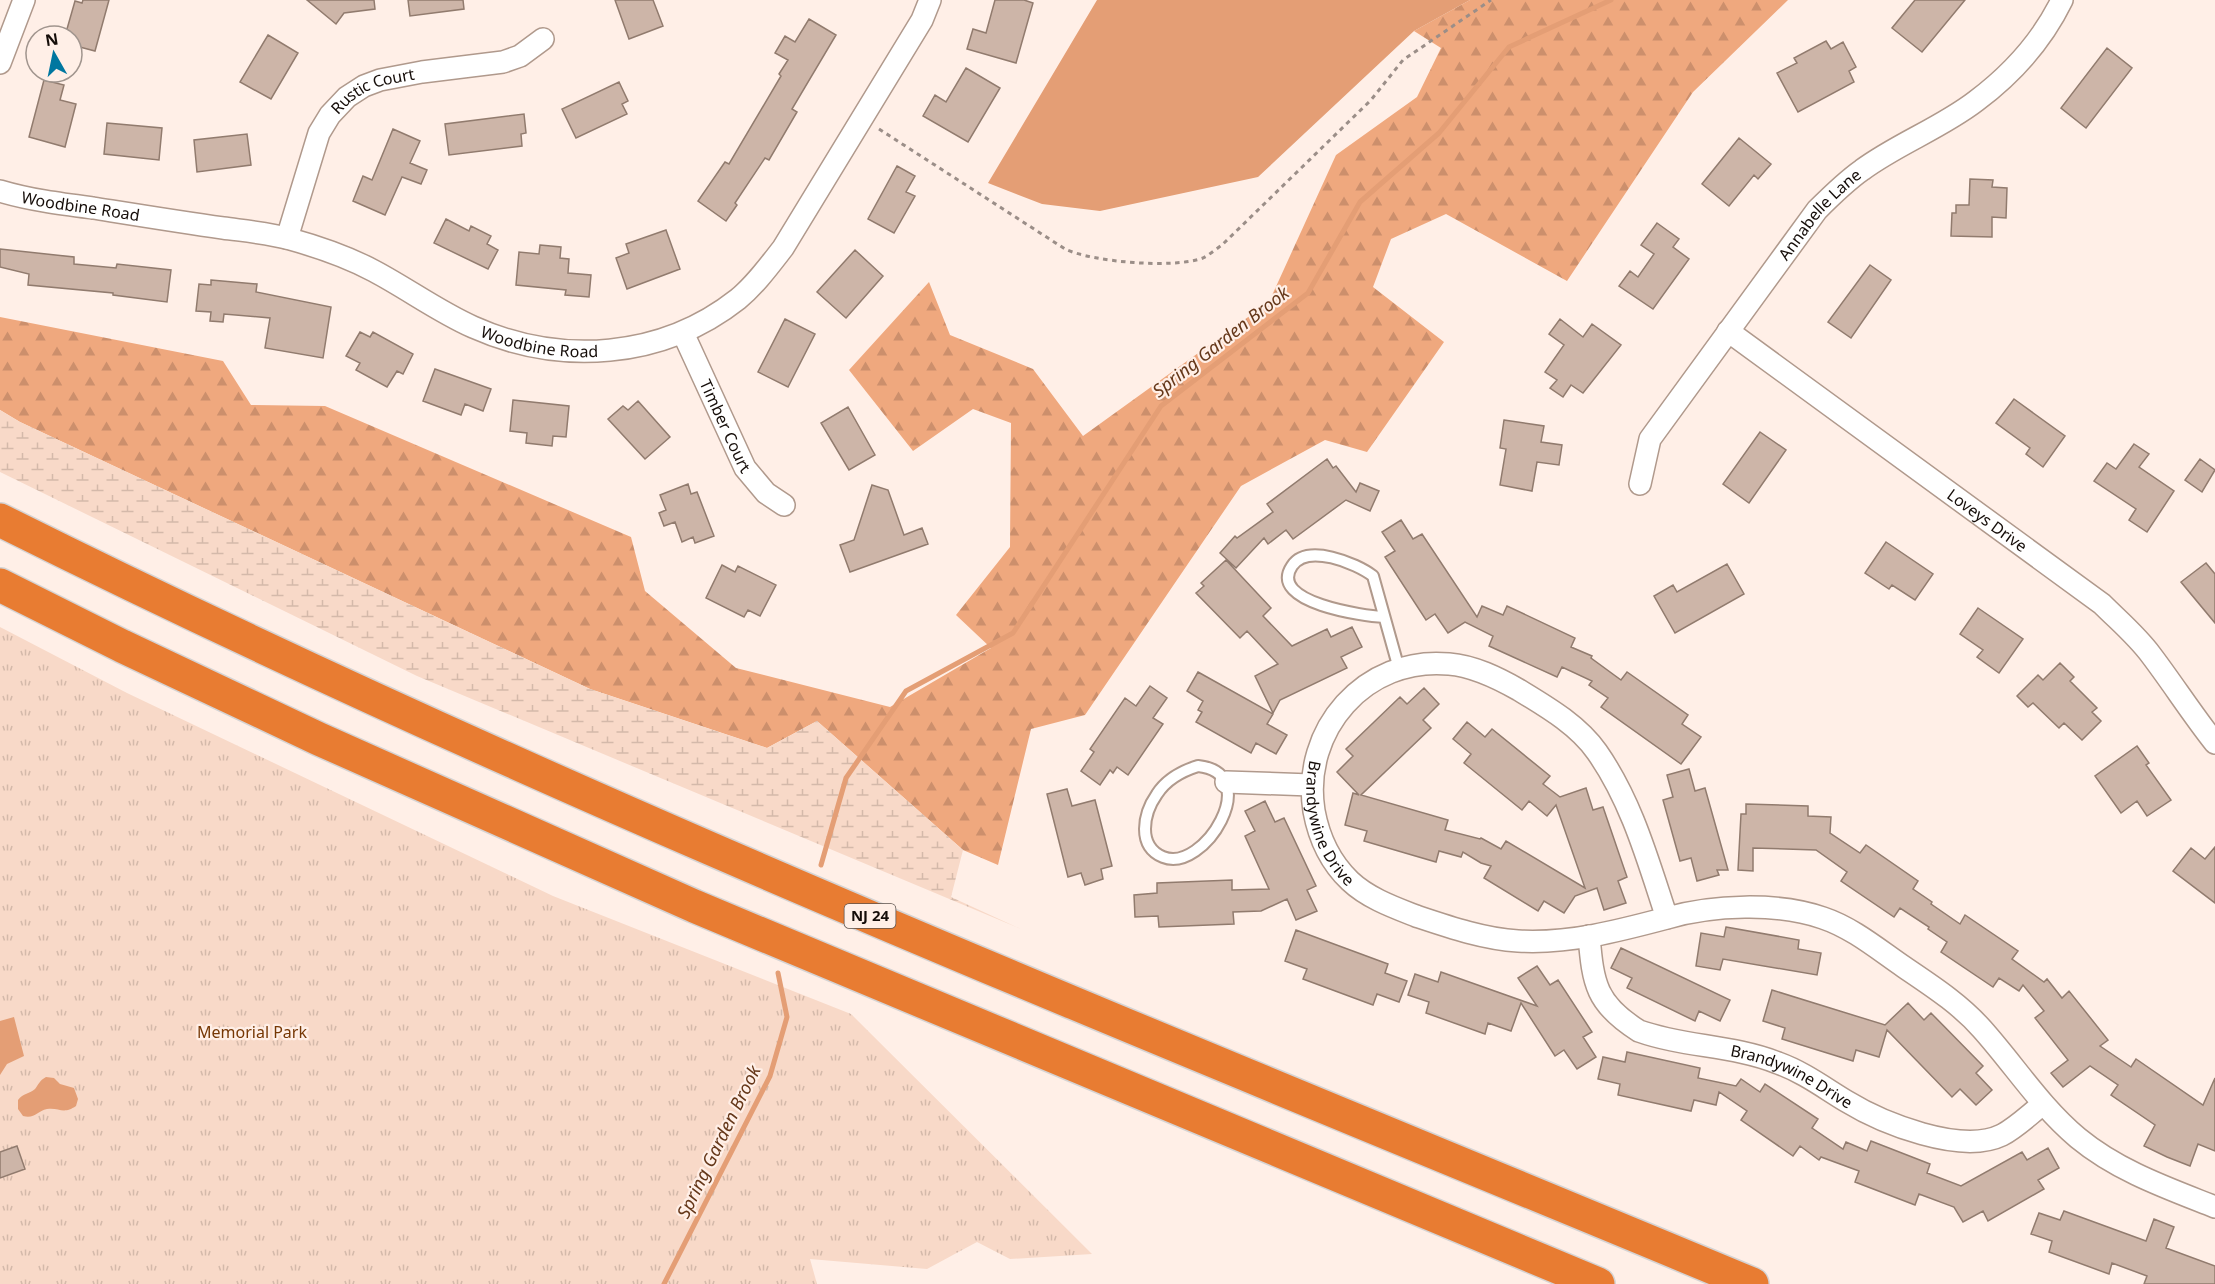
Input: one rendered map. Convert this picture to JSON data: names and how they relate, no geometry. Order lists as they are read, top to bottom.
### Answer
{
  "streets": {
    "highway": ["NJ 24"],
    "street": [
      "Rustic Court",
      "Woodbine Road",
      "Annabelle Lane",
      "Timber Court",
      "Loveys Drive",
      "Brandywine Drive"
    ]
  },
  "crossings": [
    ["Rustic Court", "Woodbine Road"],
    ["Woodbine Road", "Timber Court"],
    ["Annabelle Lane", "Loveys Drive"]
  ],
  "water": ["Spring Garden Brook"],
  "parks": ["Memorial Park"],
  "north": "top"
}
